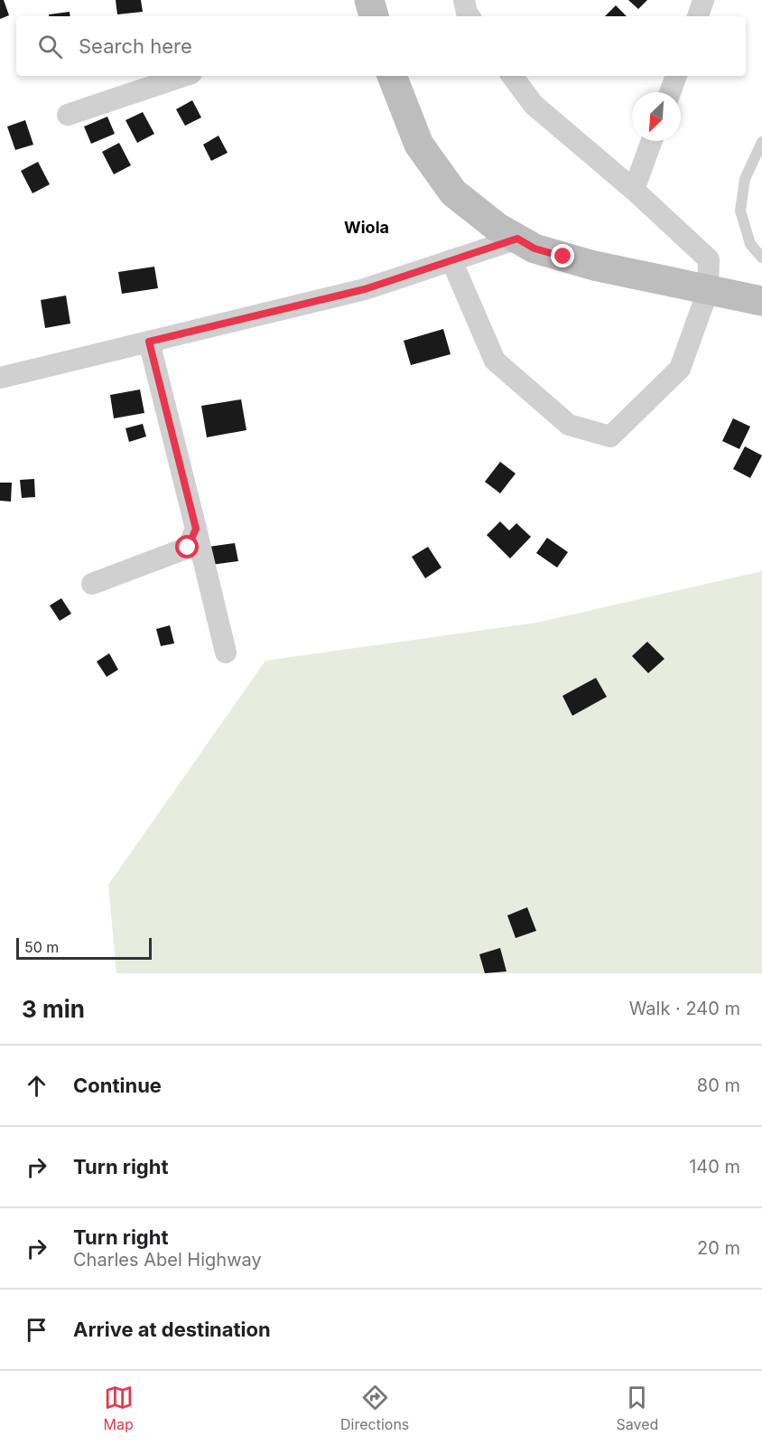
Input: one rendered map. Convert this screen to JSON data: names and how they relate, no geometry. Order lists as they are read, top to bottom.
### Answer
{
  "districts": ["Wiola"],
  "scale_bar": "50 m",
  "north": "bottom left",
  "page": {
    "search": "Search here",
    "scale": "50 m",
    "heading": ["3 min", "Walk · 240 m"],
    "list": [
      ["Continue", "80 m"],
      ["Turn right", "140 m"],
      ["Turn right", "Charles Abel Highway", "20 m"],
      "Arrive at destination"
    ],
    "nav": ["Map", "Directions", "Saved"]
  }
}
